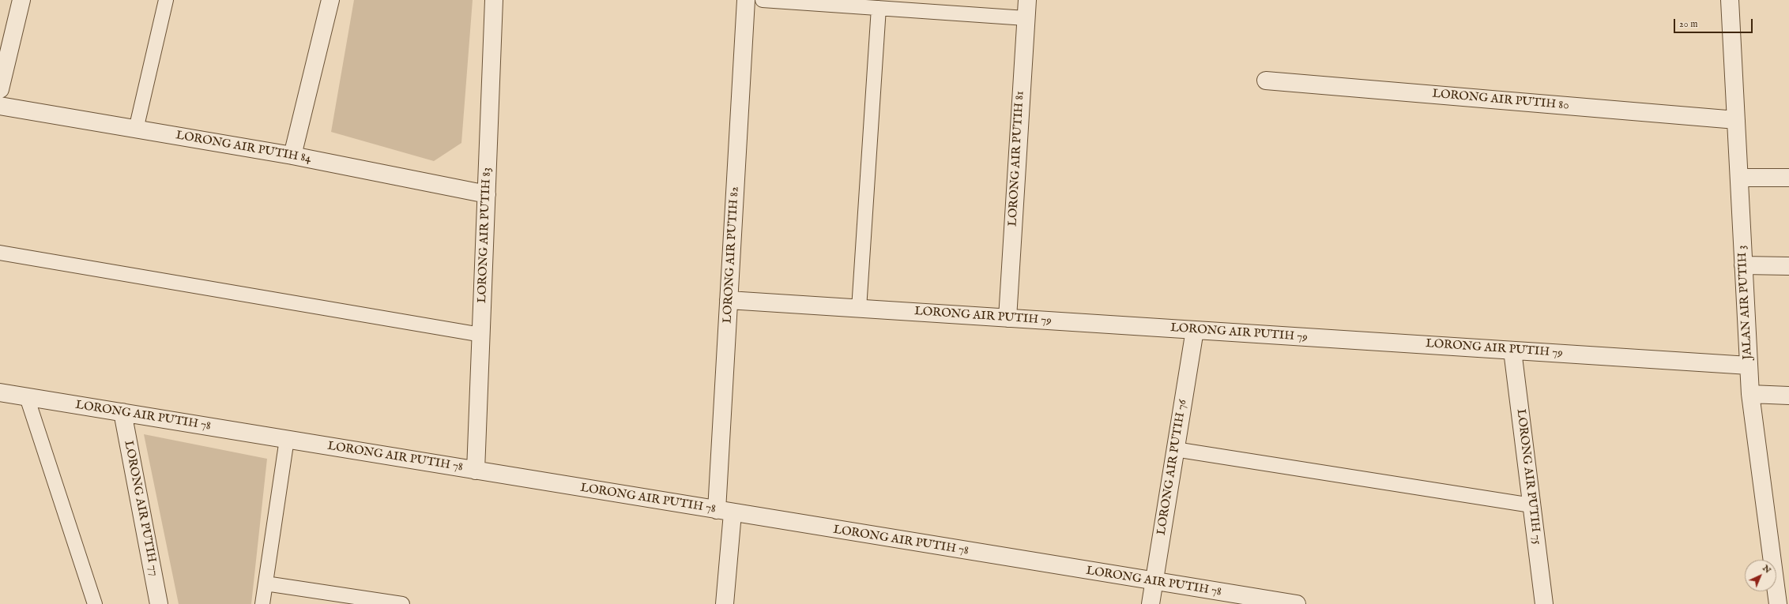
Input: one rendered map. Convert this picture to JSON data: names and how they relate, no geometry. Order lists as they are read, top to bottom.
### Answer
{
  "streets": {
    "street": [
      "LORONG AIR PUTIH 80",
      "LORONG AIR PUTIH 84",
      "LORONG AIR PUTIH 81",
      "LORONG AIR PUTIH 83",
      "LORONG AIR PUTIH 82",
      "JALAN AIR PUTIH 3",
      "LORONG AIR PUTIH 79",
      "LORONG AIR PUTIH 78",
      "LORONG AIR PUTIH 76",
      "LORONG AIR PUTIH 75",
      "LORONG AIR PUTIH 77"
    ]
  },
  "crossings": [
    ["LORONG AIR PUTIH 80", "JALAN AIR PUTIH 3"],
    ["LORONG AIR PUTIH 84", "LORONG AIR PUTIH 83"],
    ["LORONG AIR PUTIH 81", "LORONG AIR PUTIH 79"],
    ["LORONG AIR PUTIH 83", "LORONG AIR PUTIH 78"],
    ["LORONG AIR PUTIH 82", "LORONG AIR PUTIH 79"],
    ["LORONG AIR PUTIH 82", "LORONG AIR PUTIH 78"],
    ["JALAN AIR PUTIH 3", "LORONG AIR PUTIH 79"],
    ["LORONG AIR PUTIH 79", "LORONG AIR PUTIH 76"],
    ["LORONG AIR PUTIH 79", "LORONG AIR PUTIH 75"],
    ["LORONG AIR PUTIH 78", "LORONG AIR PUTIH 76"],
    ["LORONG AIR PUTIH 78", "LORONG AIR PUTIH 77"]
  ],
  "scale_bar": "20 m",
  "north": "top right"
}
